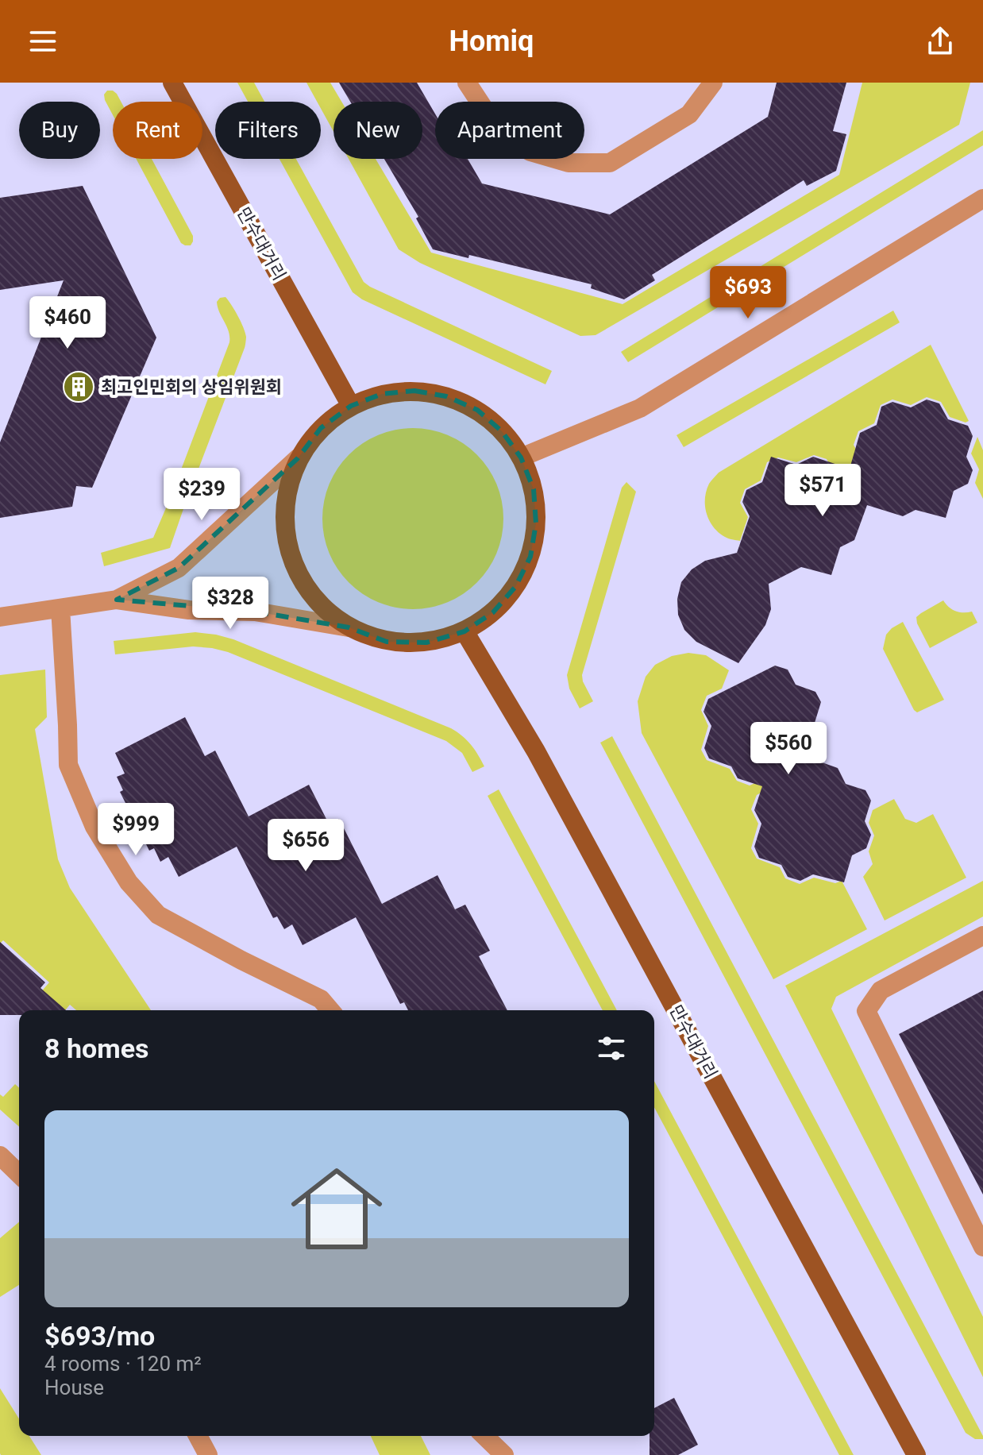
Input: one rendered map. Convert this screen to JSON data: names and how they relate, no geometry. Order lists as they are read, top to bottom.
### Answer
{
  "streets": {
    "main road": ["만수대거리"]
  },
  "places": {
    "building": ["최고인민회의 상임위원회"]
  },
  "page": {
    "header": "Homiq",
    "chip": [
      "Buy",
      "Rent",
      "Filters",
      "New",
      "Apartment"
    ],
    "price": [
      "$693",
      "$460",
      "$571",
      "$239",
      "$328",
      "$560",
      "$999",
      "$656"
    ],
    "heading": "8 homes",
    "list": [
      {
        "name": "$693/mo",
        "note": "4 rooms · 120 m² · House"
      }
    ]
  }
}
